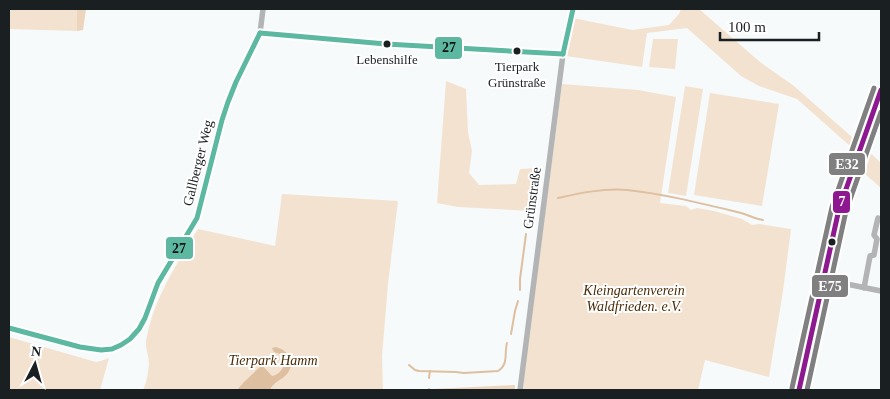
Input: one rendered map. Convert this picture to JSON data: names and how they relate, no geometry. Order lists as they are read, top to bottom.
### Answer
{
  "streets": {
    "street": ["Gallberger Weg", "Grünstraße"]
  },
  "parks": ["Kleingartenverein Waldfrieden. e.V.", "Tierpark Hamm"],
  "places": ["Lebenshilfe", "Tierpark Grünstraße"],
  "lines": [
    "transit line 27",
    "transit line E32",
    "transit line 7",
    "transit line E75"
  ],
  "scale_bar": "100 m",
  "north": "top"
}
